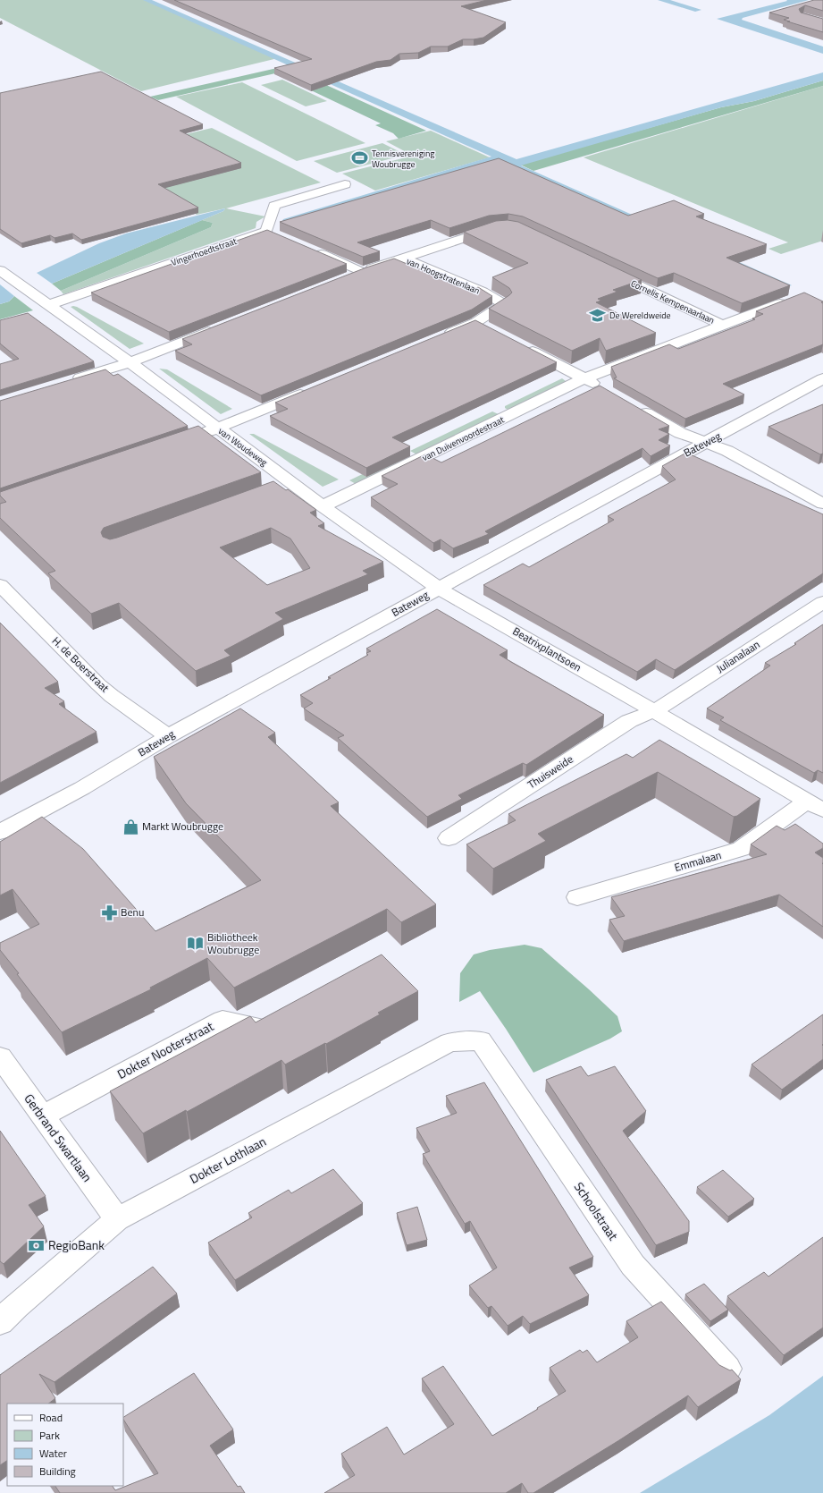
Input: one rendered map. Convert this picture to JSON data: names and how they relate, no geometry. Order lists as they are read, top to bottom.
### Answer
{
  "streets": {
    "street": [
      "Vingerhoedtstraat",
      "van Hoogstratenlaan",
      "Cornelis Kempenaarlaan",
      "van Duivenvoordestraat",
      "Bateweg",
      "van Woudeweg",
      "Beatrixplantsoen",
      "Julianalaan",
      "H. de Boerstraat",
      "Thuisweide",
      "Emmalaan",
      "Dokter Nooterstraat",
      "Gerbrand Swartlaan",
      "Dokter Lothlaan",
      "Schoolstraat"
    ]
  },
  "crossings": [
    ["Vingerhoedtstraat", "van Woudeweg"],
    ["Cornelis Kempenaarlaan", "van Duivenvoordestraat"],
    ["van Duivenvoordestraat", "van Woudeweg"],
    ["Bateweg", "van Woudeweg"],
    ["Bateweg", "Beatrixplantsoen"],
    ["Bateweg", "H. de Boerstraat"],
    ["van Woudeweg", "Beatrixplantsoen"],
    ["Beatrixplantsoen", "Julianalaan"],
    ["Beatrixplantsoen", "Thuisweide"],
    ["Beatrixplantsoen", "Emmalaan"],
    ["Julianalaan", "Thuisweide"],
    ["Julianalaan", "Emmalaan"],
    ["Thuisweide", "Emmalaan"],
    ["Dokter Nooterstraat", "Gerbrand Swartlaan"],
    ["Gerbrand Swartlaan", "Dokter Lothlaan"],
    ["Dokter Lothlaan", "Schoolstraat"]
  ],
  "places": {
    "sports": ["Tennisvereniging Woubrugge"],
    "school or university": ["De Wereldweide"],
    "shop": ["Markt Woubrugge"],
    "pharmacy": ["Benu"],
    "library": ["Bibliotheek Woubrugge"],
    "bank": ["RegioBank"]
  },
  "legend": [
    "Road",
    "Park",
    "Water",
    "Building"
  ]
}
